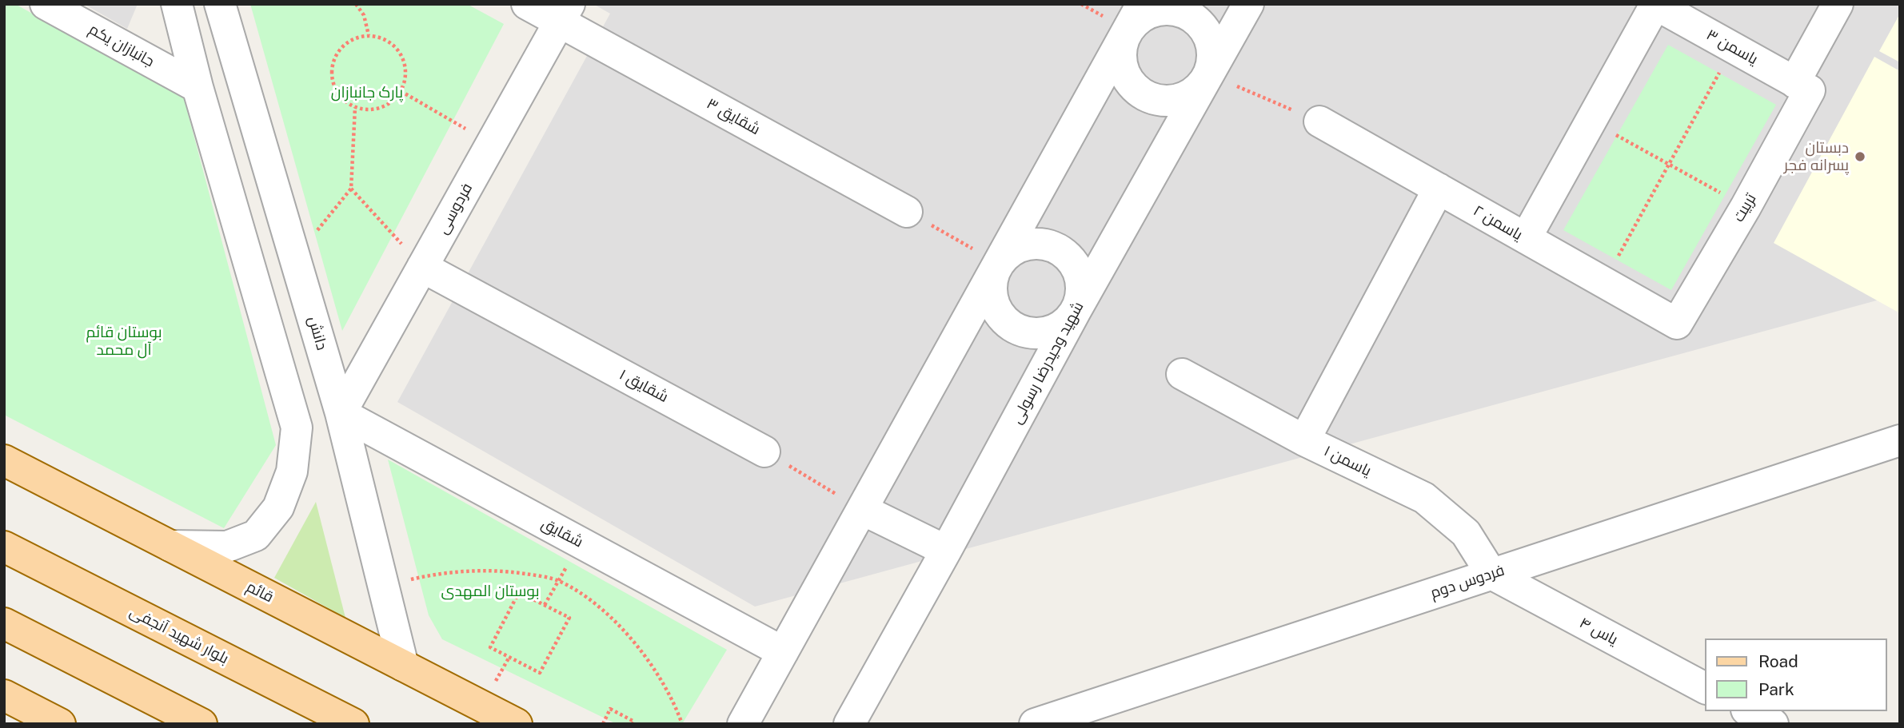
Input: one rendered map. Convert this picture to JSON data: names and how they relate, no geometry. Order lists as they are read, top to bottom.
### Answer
{
  "streets": {
    "main road": ["قائم", "بلوار شهید آنجفی"],
    "street": [
      "جانبازان یکم",
      "یاسمن ۳",
      "شقایق ۳",
      "تربیت",
      "فردوسی",
      "یاسمن ۲",
      "دانش",
      "شهید وحیدرضا رسولی",
      "شقایق ۱",
      "یاسمن ۱",
      "شقایق",
      "فردوس دوم",
      "یاس ۴"
    ]
  },
  "crossings": [
    ["یاسمن ۳", "تربیت"],
    ["شقایق ۳", "فردوسی"],
    ["تربیت", "یاسمن ۲"],
    ["فردوسی", "دانش"],
    ["فردوسی", "شقایق ۱"],
    ["فردوسی", "شقایق"],
    ["دانش", "شقایق"],
    ["دانش", "قائم"],
    ["یاسمن ۱", "فردوس دوم"],
    ["یاسمن ۱", "یاس ۴"],
    ["فردوس دوم", "یاس ۴"]
  ],
  "parks": ["پارک جانبازان", "بوستان قائم آل محمد", "بوستان المهدی"],
  "places": ["دبستان پسرانه فجر"],
  "legend": ["Road", "Park"]
}
